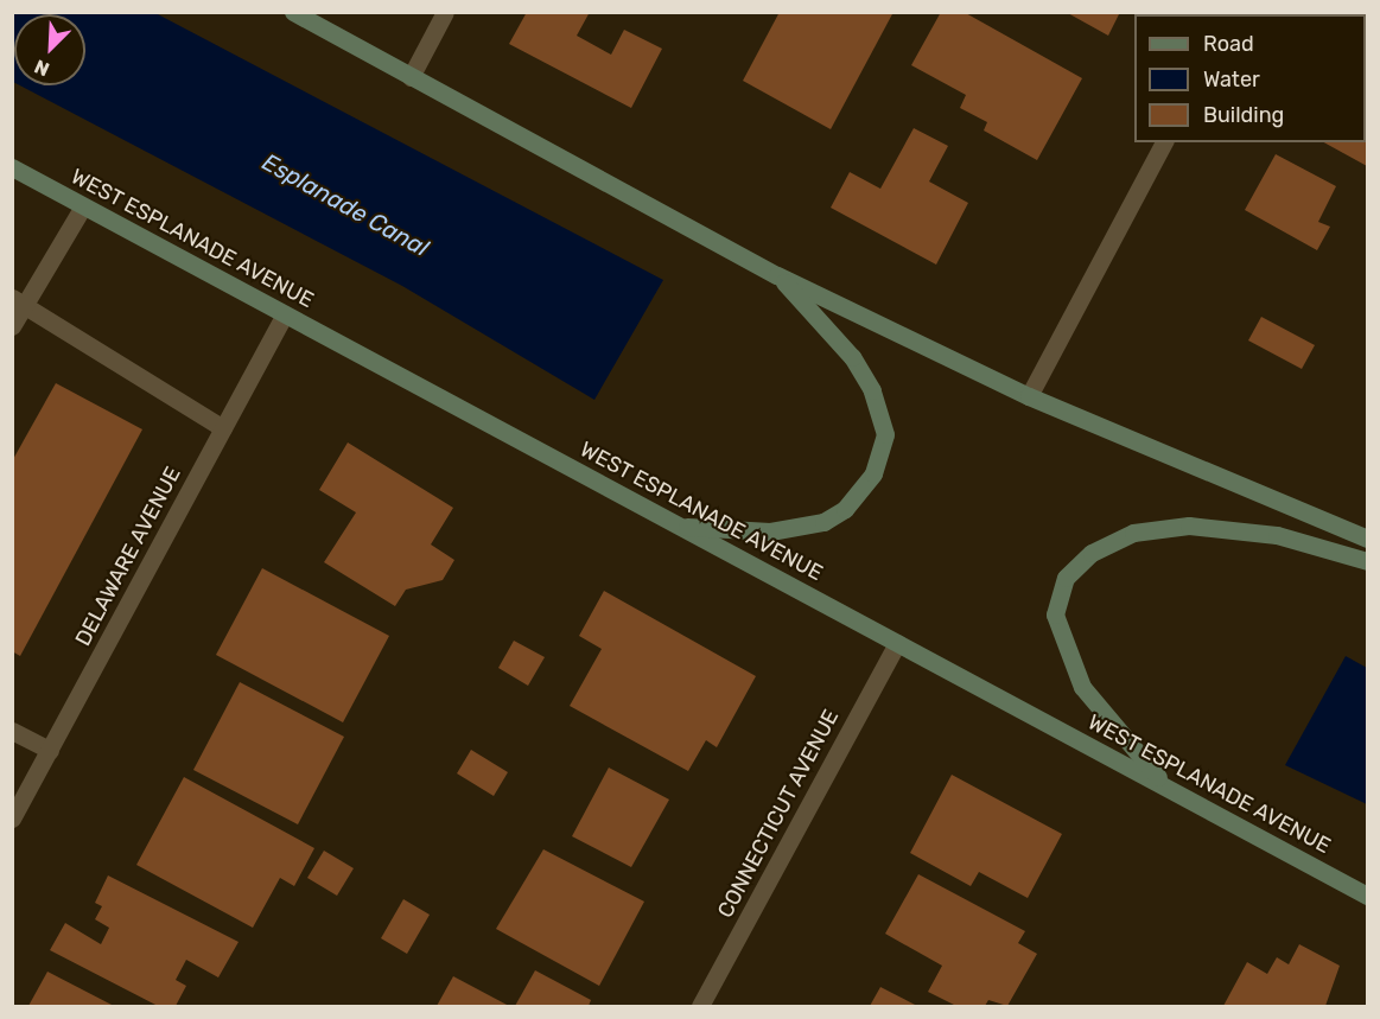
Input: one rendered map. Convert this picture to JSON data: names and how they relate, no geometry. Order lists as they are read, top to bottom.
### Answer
{
  "streets": {
    "main road": ["WEST ESPLANADE AVENUE"],
    "street": ["DELAWARE AVENUE", "CONNECTICUT AVENUE"]
  },
  "crossings": [
    ["WEST ESPLANADE AVENUE", "DELAWARE AVENUE"],
    ["WEST ESPLANADE AVENUE", "CONNECTICUT AVENUE"]
  ],
  "water": ["Esplanade Canal"],
  "legend": ["Road", "Water", "Building"],
  "north": "bottom left"
}
